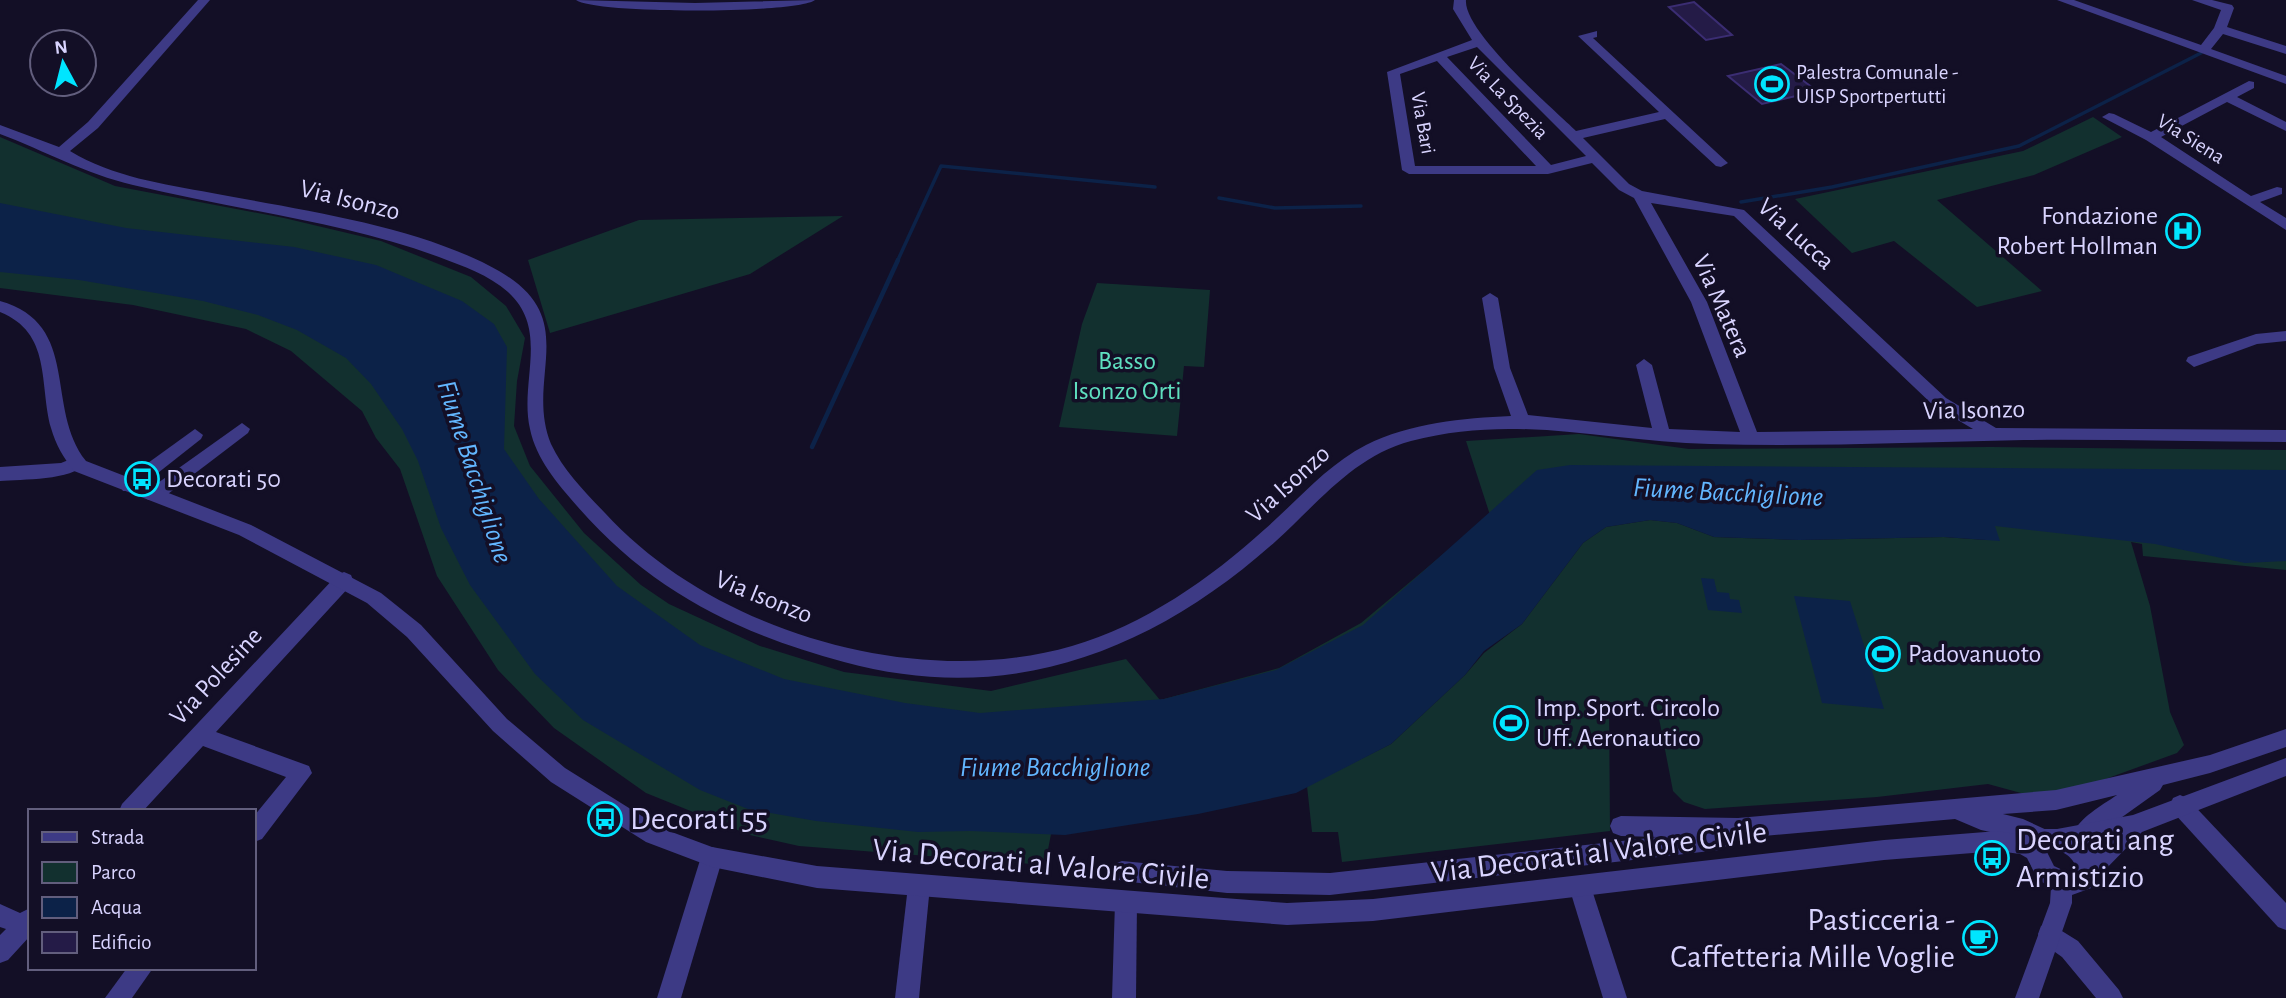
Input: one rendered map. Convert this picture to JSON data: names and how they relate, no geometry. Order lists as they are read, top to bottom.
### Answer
{
  "streets": {
    "street": [
      "Via La Spezia",
      "Via Bari",
      "Via Siena",
      "Via Isonzo",
      "Via Lucca",
      "Via Matera",
      "Via Polesine",
      "Via Decorati al Valore Civile"
    ]
  },
  "crossings": [
    ["Via La Spezia", "Via Bari"],
    ["Via Isonzo", "Via Lucca"],
    ["Via Isonzo", "Via Matera"],
    ["Via Lucca", "Via Matera"],
    ["Via Polesine", "Via Decorati al Valore Civile"]
  ],
  "water": ["Fiume Bacchiglione"],
  "parks": ["Basso Isonzo Orti"],
  "places": {
    "sports": ["Palestra Comunale - UISP Sportpertutti", "Padovanuoto", "Imp. Sport. Circolo Uff. Aeronautico"],
    "hospital": ["Fondazione Robert Hollman"],
    "bus stop": ["Decorati 50", "Decorati 55", "Decorati ang Armistizio"],
    "cafe": ["Pasticceria - Caffetteria Mille Voglie"]
  },
  "legend": [
    "Strada",
    "Parco",
    "Acqua",
    "Edificio"
  ],
  "north": "top"
}
